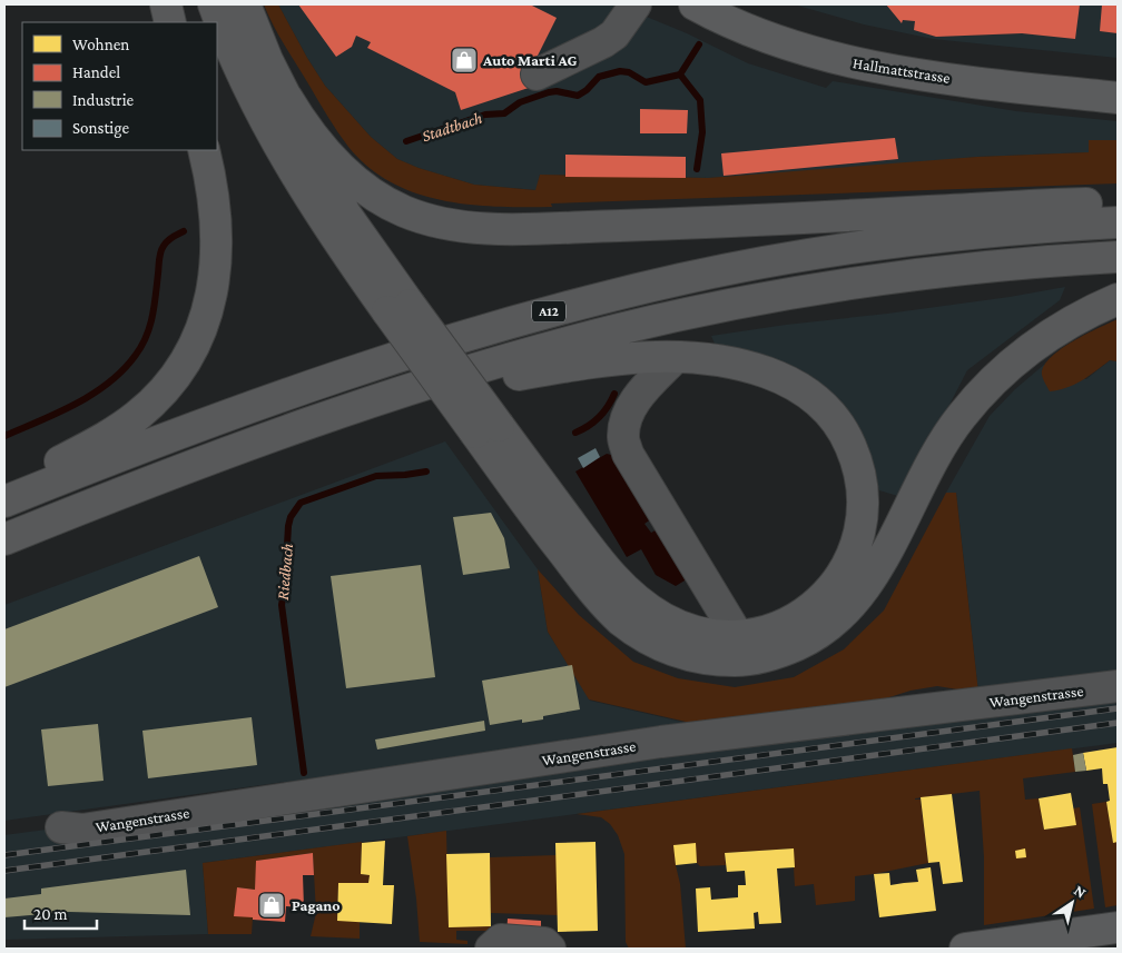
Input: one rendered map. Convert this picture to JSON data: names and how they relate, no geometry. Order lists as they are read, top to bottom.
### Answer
{
  "streets": {
    "highway": ["A12"],
    "main road": ["Hallmattstrasse"],
    "lane": ["Wangenstrasse"]
  },
  "water": ["Stadtbach", "Riedbach"],
  "places": {
    "shop": ["Auto Marti AG", "Pagano"]
  },
  "legend": [
    "Wohnen",
    "Handel",
    "Industrie",
    "Sonstige"
  ],
  "scale_bar": "20 m",
  "north": "top right"
}
